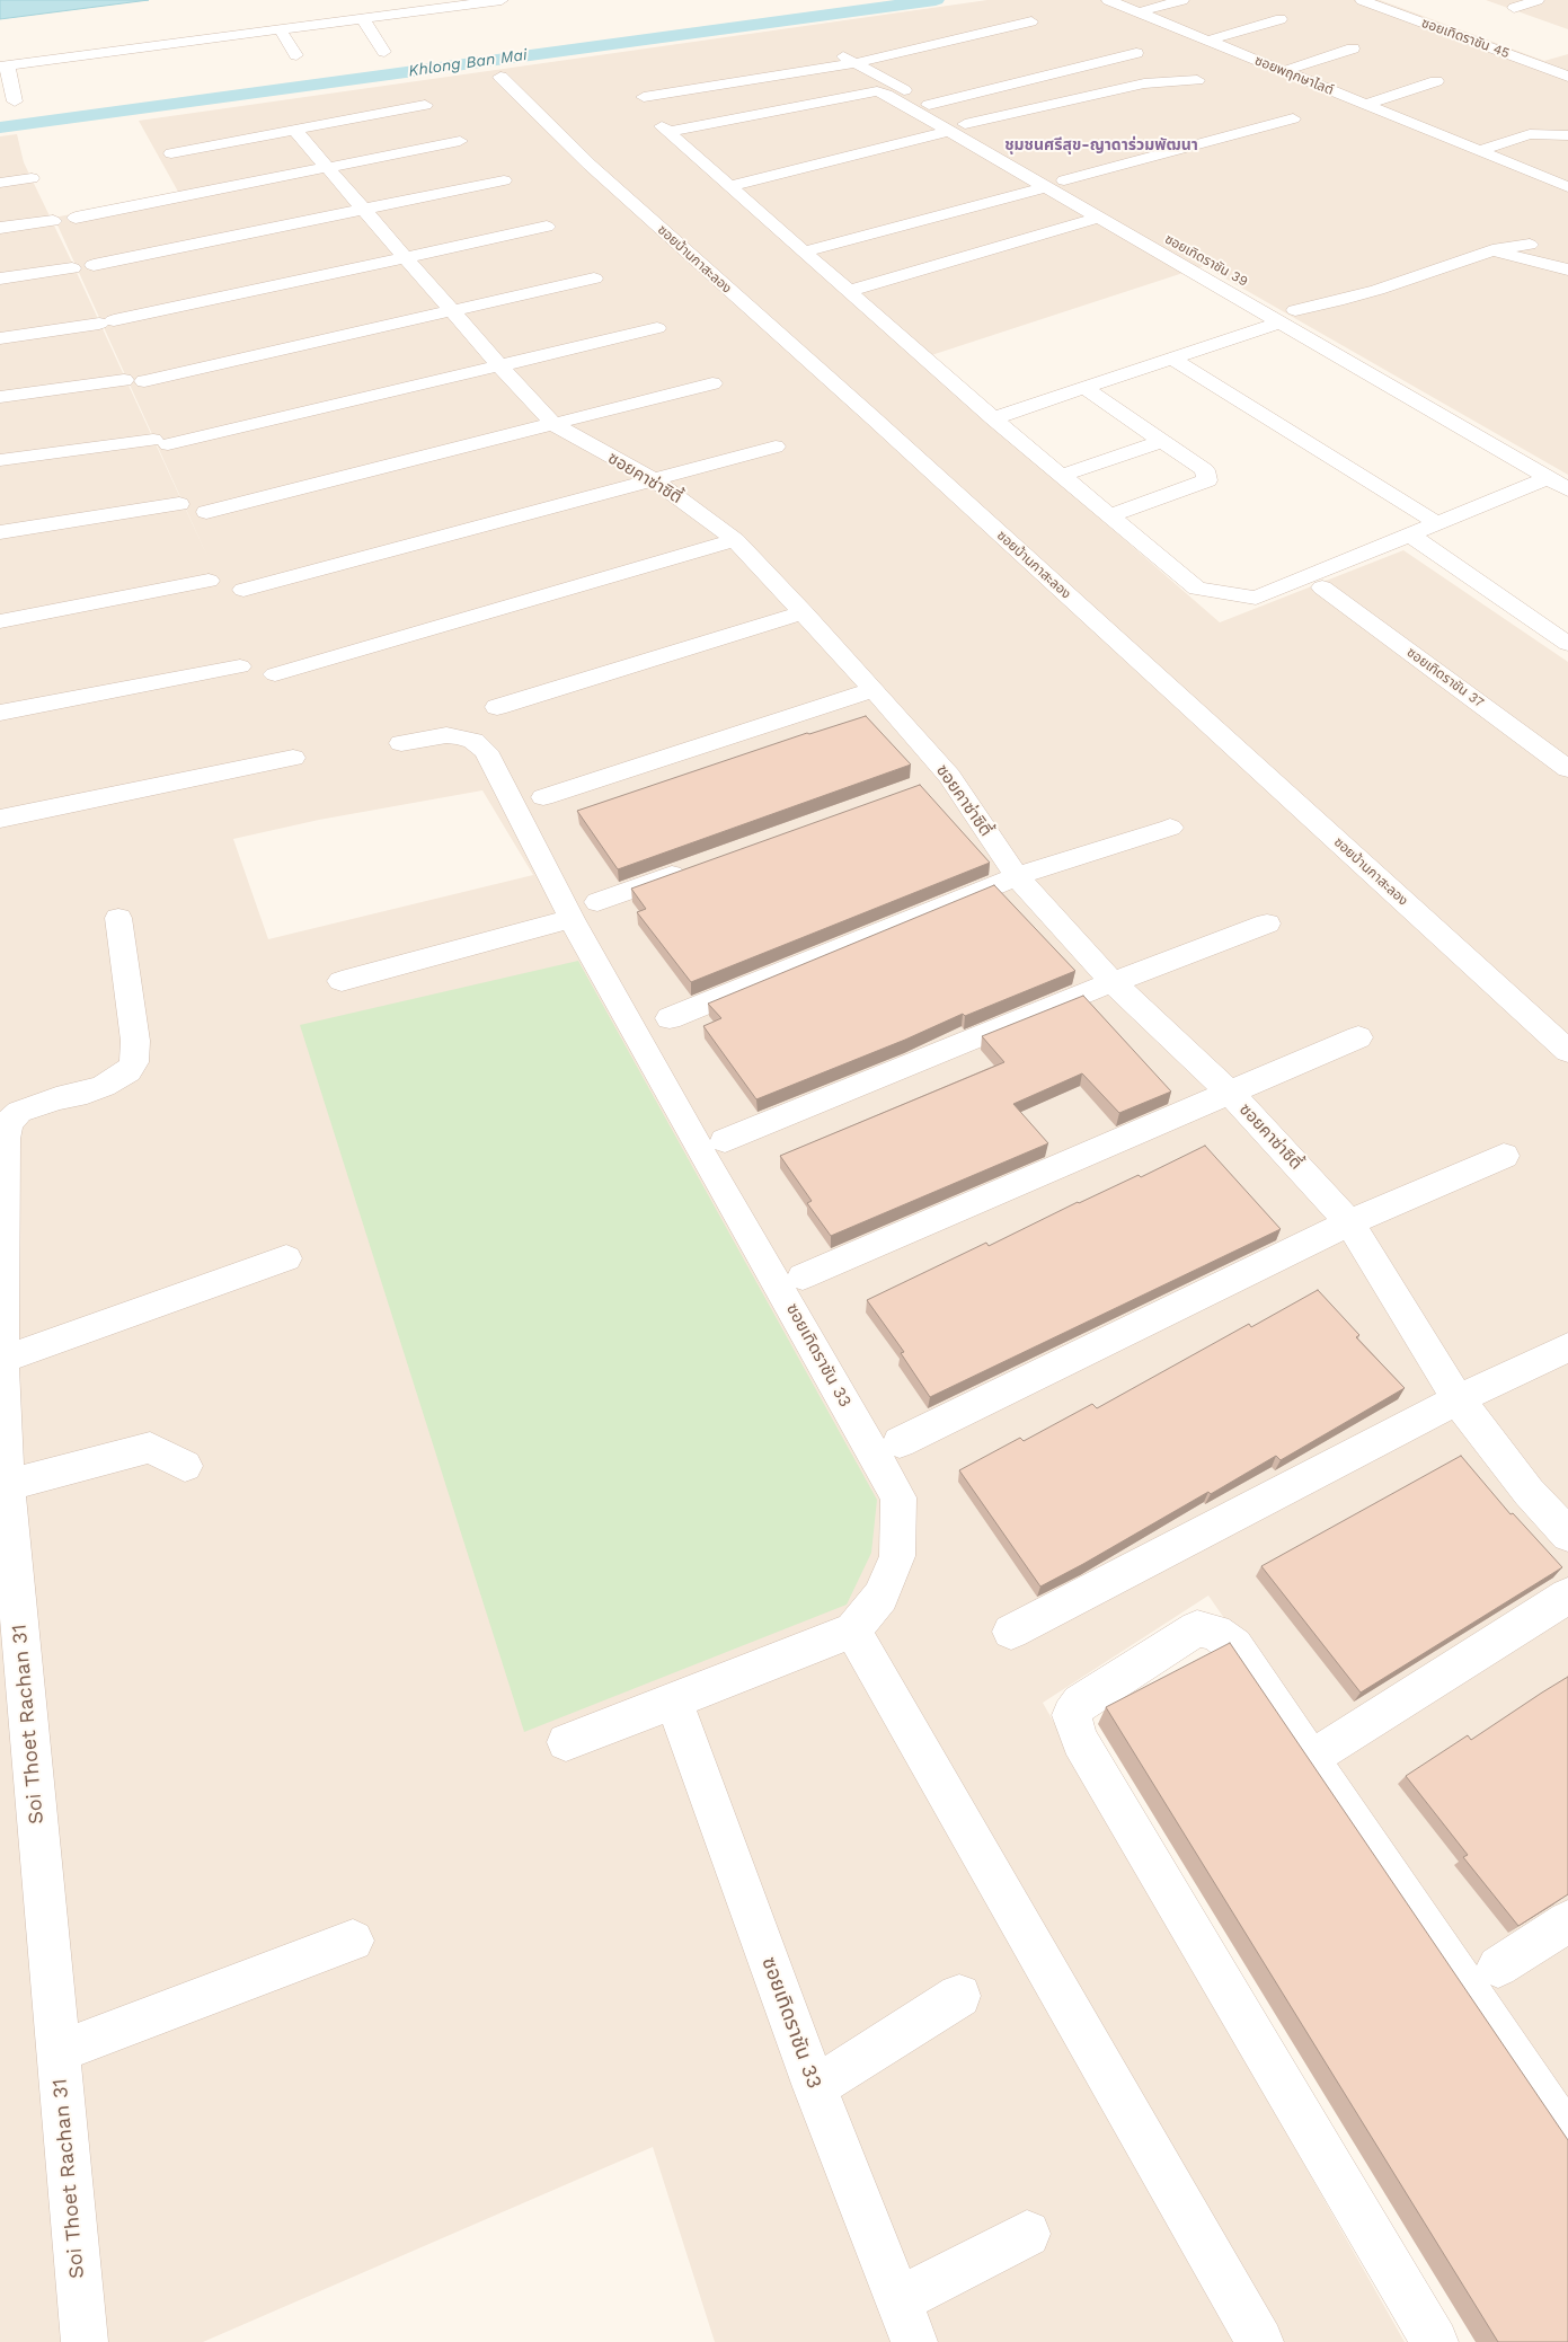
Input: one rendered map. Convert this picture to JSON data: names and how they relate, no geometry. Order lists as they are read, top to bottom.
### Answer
{
  "streets": {
    "street": [
      "ซอยเทิดราชัน 45",
      "ซอยพฤกษาไลต์",
      "ซอยบ้านกาสะลอง",
      "ซอยเทิดราชัน 39",
      "ซอยคาซ่าซิตี้",
      "ซอยเทิดราชัน 37",
      "ซอยเทิดราชัน 33",
      "Soi Thoet Rachan 31"
    ]
  },
  "districts": ["ชุมชนศรีสุข-ญาดาร่วมพัฒนา"],
  "water": ["Khlong Ban Mai"]
}
